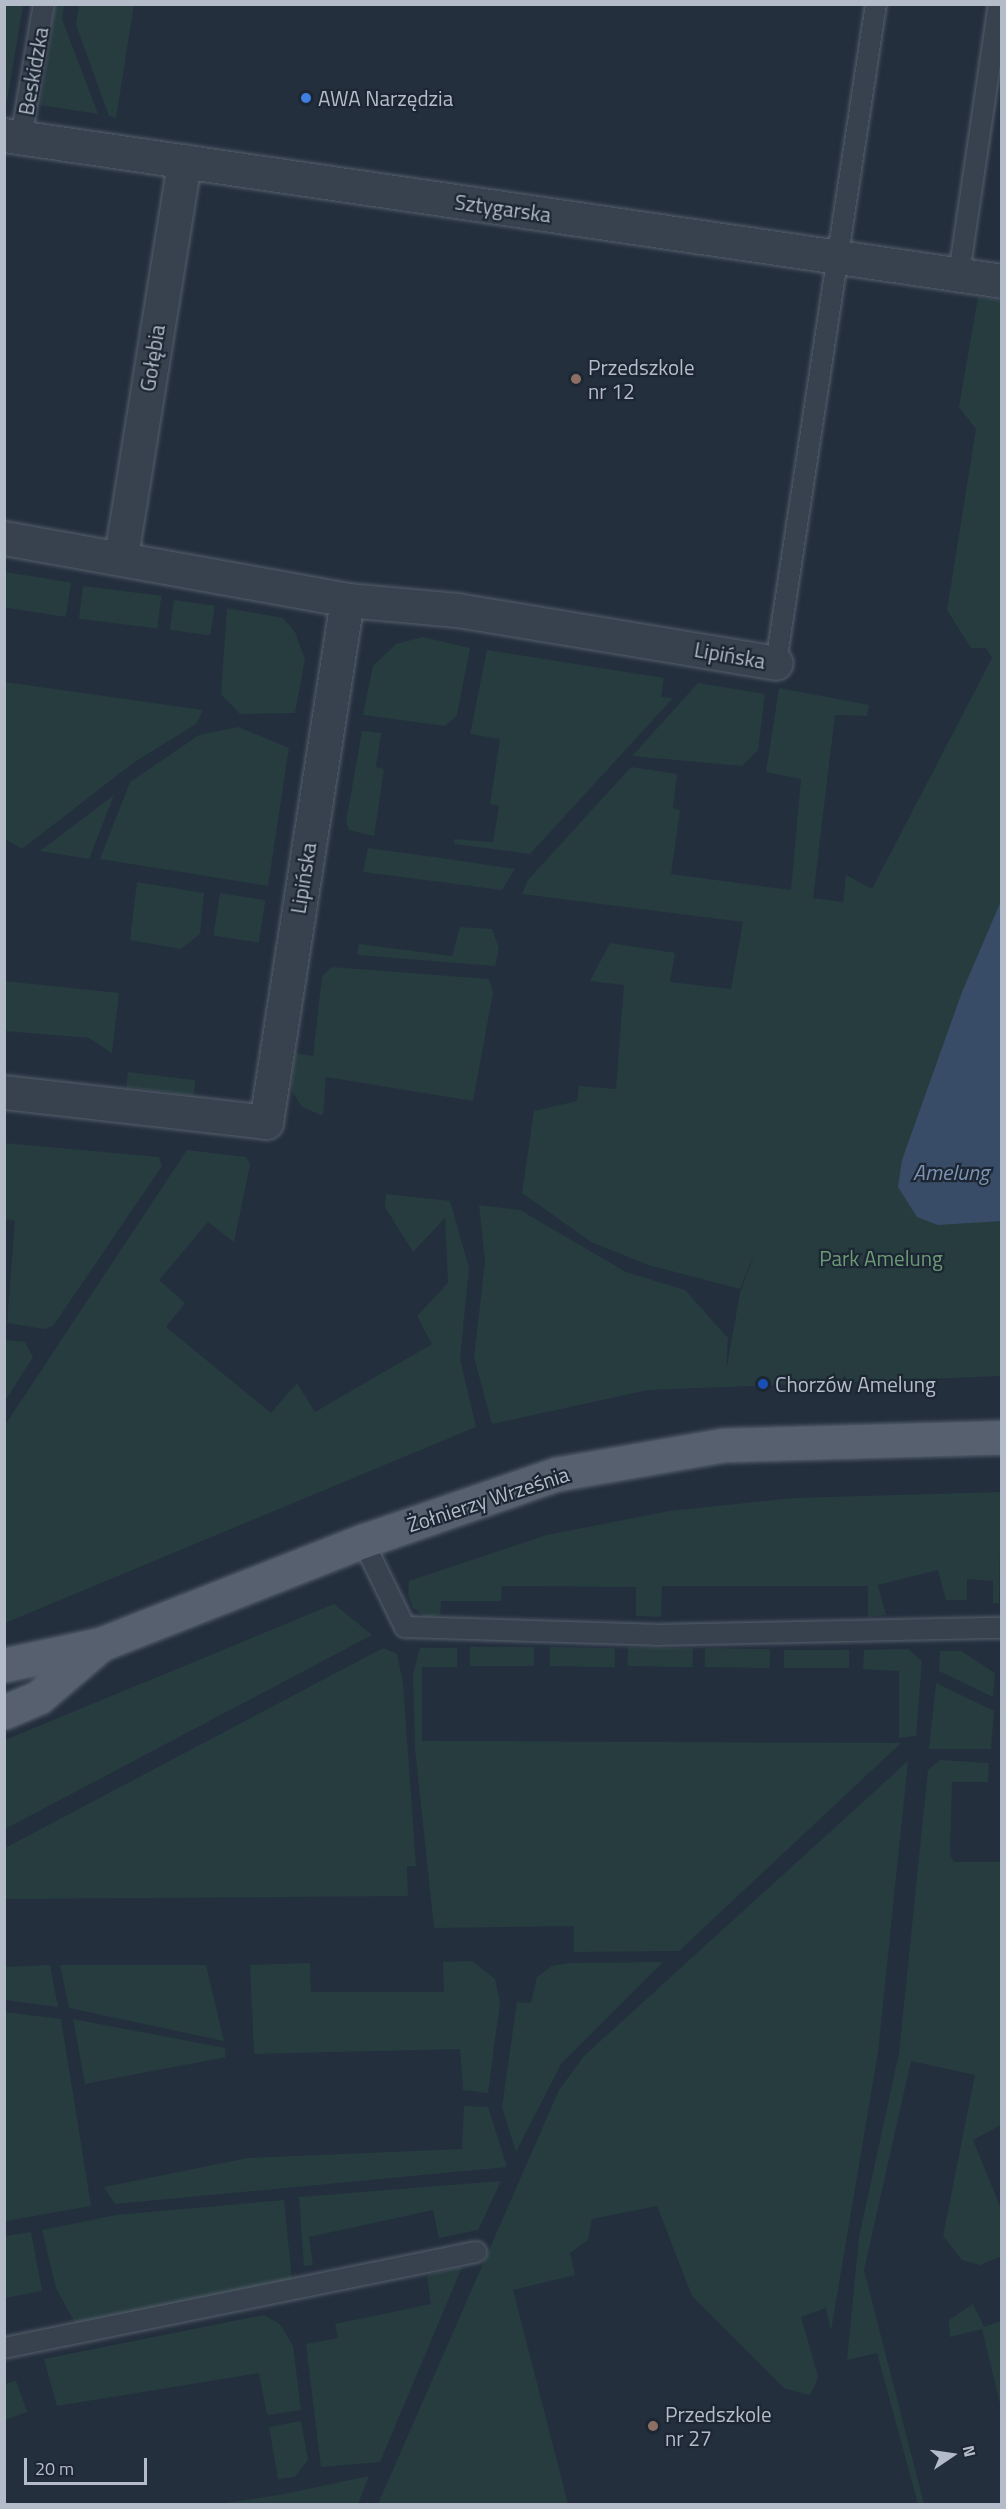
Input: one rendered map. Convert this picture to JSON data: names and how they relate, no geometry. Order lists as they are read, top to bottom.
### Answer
{
  "streets": {
    "main road": ["Żołnierzy Września"],
    "street": ["Sztygarska", "Gołębia", "Lipińska"],
    "lane": ["Beskidzka"]
  },
  "crossings": [
    ["Beskidzka", "Sztygarska"],
    ["Sztygarska", "Gołębia"],
    ["Sztygarska", "Lipińska"],
    ["Gołębia", "Lipińska"]
  ],
  "water": ["Amelung"],
  "parks": ["Park Amelung"],
  "places": [
    "AWA Narzędzia",
    "Przedszkole nr 12",
    "Chorzów Amelung",
    "Przedszkole nr 27"
  ],
  "scale_bar": "20 m",
  "north": "right"
}
